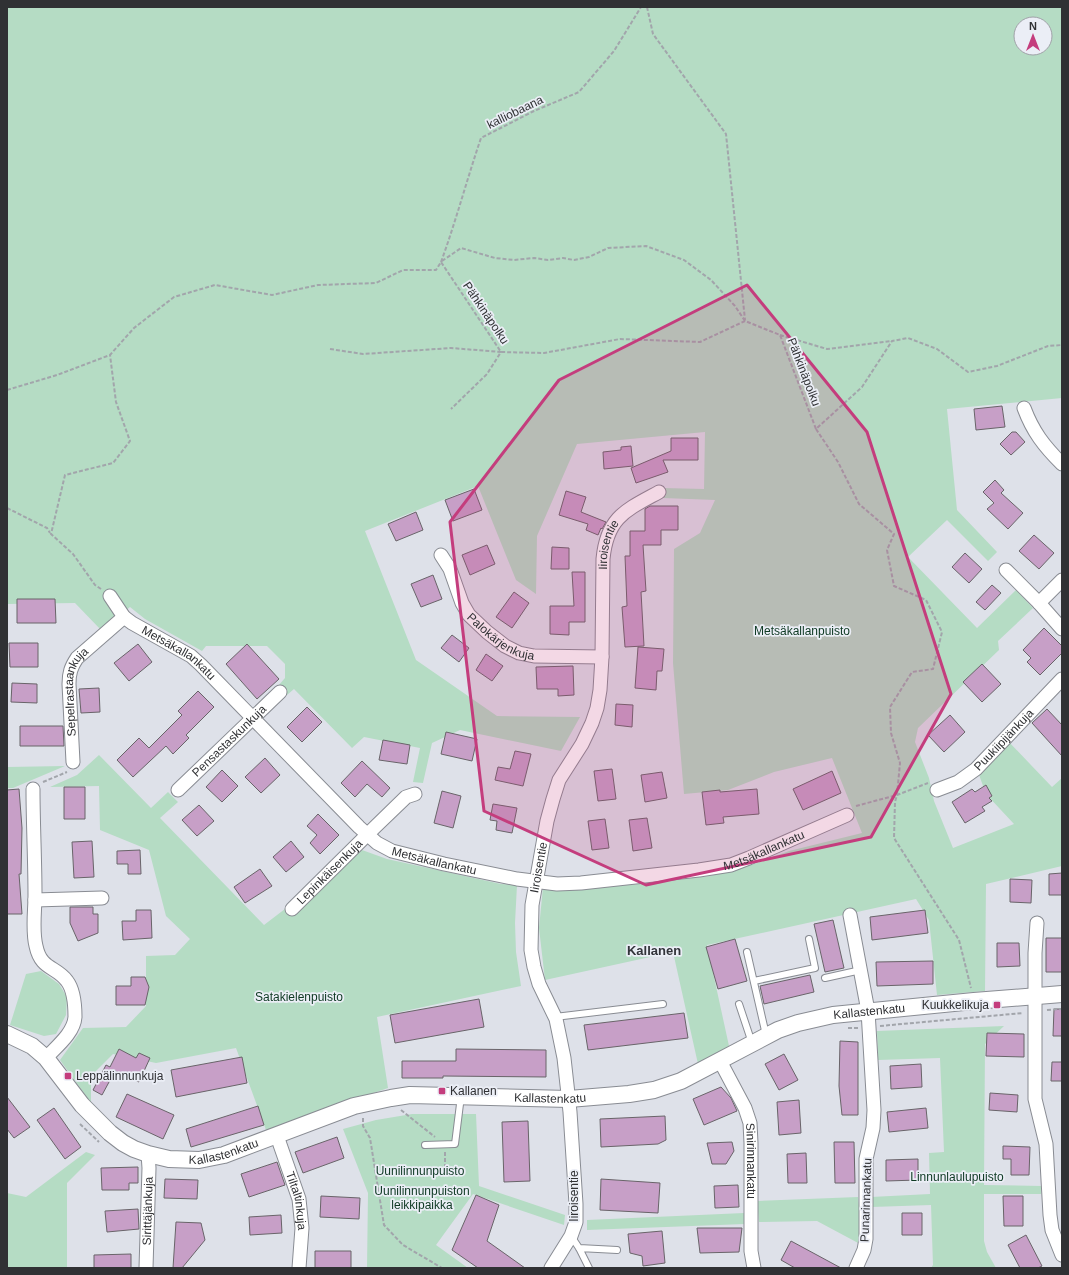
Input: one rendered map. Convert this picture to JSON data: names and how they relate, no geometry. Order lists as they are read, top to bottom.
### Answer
{
  "streets": {
    "street": [
      "Iiroisentie",
      "Palokärjenkuja",
      "Metsäkallankatu",
      "Sepelrastaankuja",
      "Puukiipijänkuja",
      "Pensastaskunkuja",
      "Lepinkäisenkuja",
      "Kallastenkatu",
      "Sinirinnankatu",
      "Punarinnankatu",
      "Tiltaltinkuja",
      "Sirittäjänkuja"
    ],
    "path": ["kalliobaana", "Pähkinäpolku"]
  },
  "crossings": [
    ["kalliobaana", "Pähkinäpolku"],
    ["Iiroisentie", "Palokärjenkuja"],
    ["Iiroisentie", "Metsäkallankatu"],
    ["Iiroisentie", "Kallastenkatu"],
    ["Metsäkallankatu", "Sepelrastaankuja"],
    ["Metsäkallankatu", "Pensastaskunkuja"],
    ["Metsäkallankatu", "Lepinkäisenkuja"],
    ["Kallastenkatu", "Sinirinnankatu"],
    ["Kallastenkatu", "Punarinnankatu"],
    ["Kallastenkatu", "Tiltaltinkuja"],
    ["Kallastenkatu", "Sirittäjänkuja"]
  ],
  "districts": ["Kallanen"],
  "parks": [
    "Metsäkallanpuisto",
    "Satakielenpuisto",
    "Uunilinnunpuisto",
    "Linnunlaulupuisto",
    "Uunilinnunpuiston leikkipaikka"
  ],
  "places": {
    "transit": ["Kuukkelikuja", "Leppälinnunkuja", "Kallanen"]
  },
  "north": "top"
}
